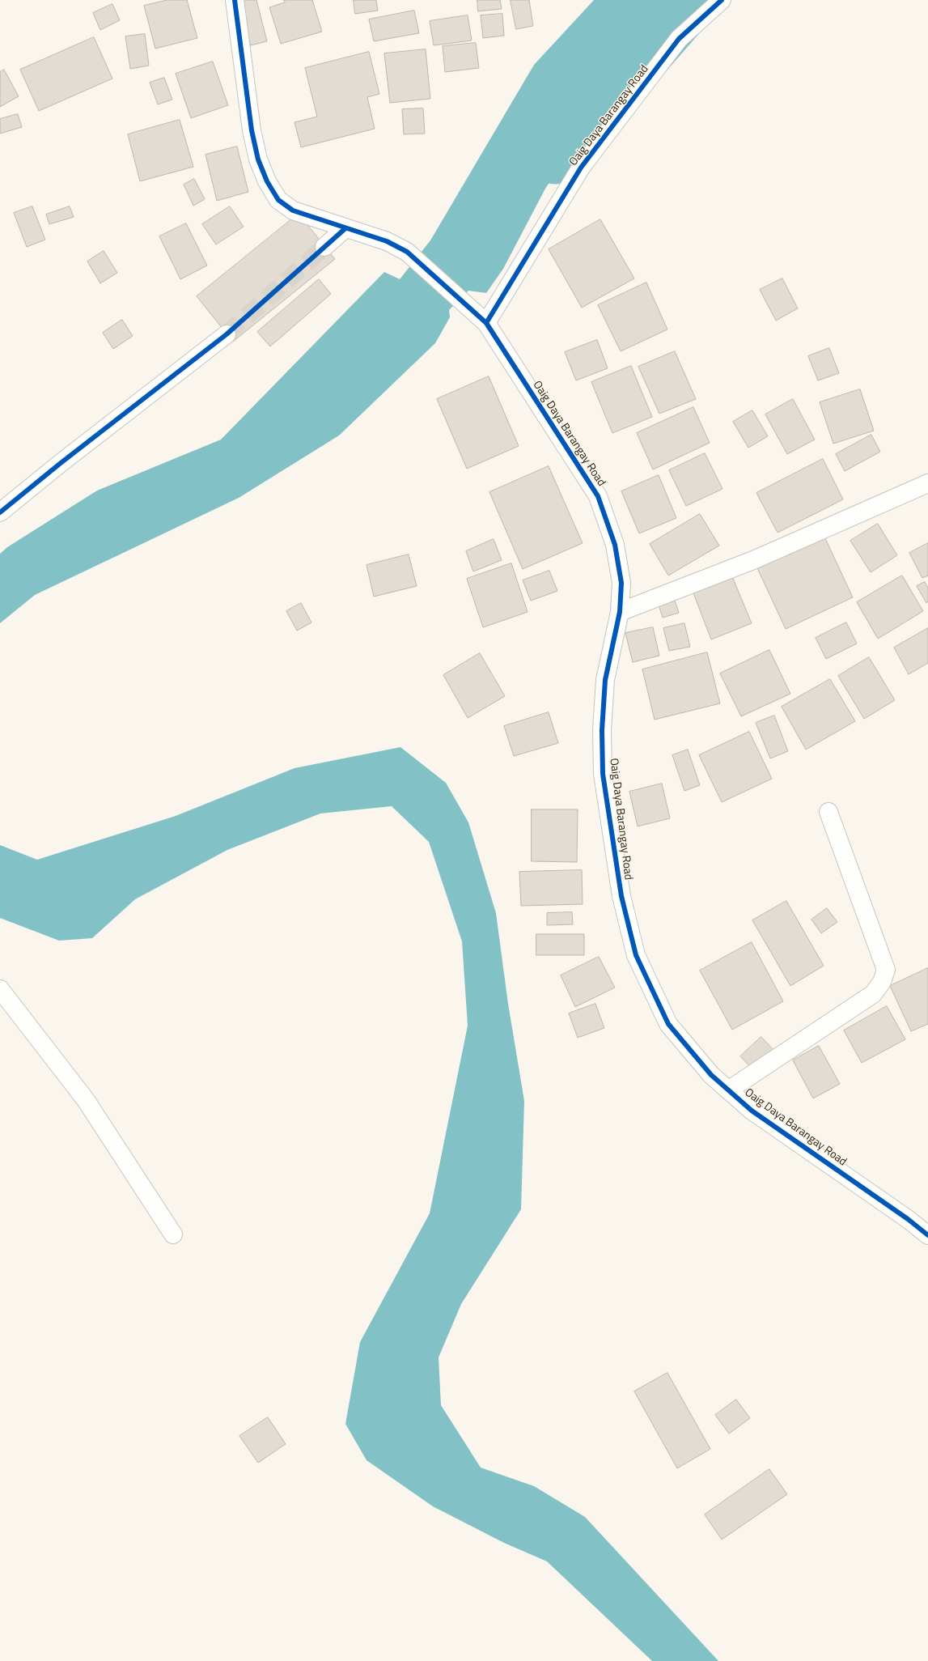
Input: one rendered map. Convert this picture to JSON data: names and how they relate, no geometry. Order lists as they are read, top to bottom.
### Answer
{
  "streets": {
    "street": ["Oaig Daya Barangay Road"]
  }
}
